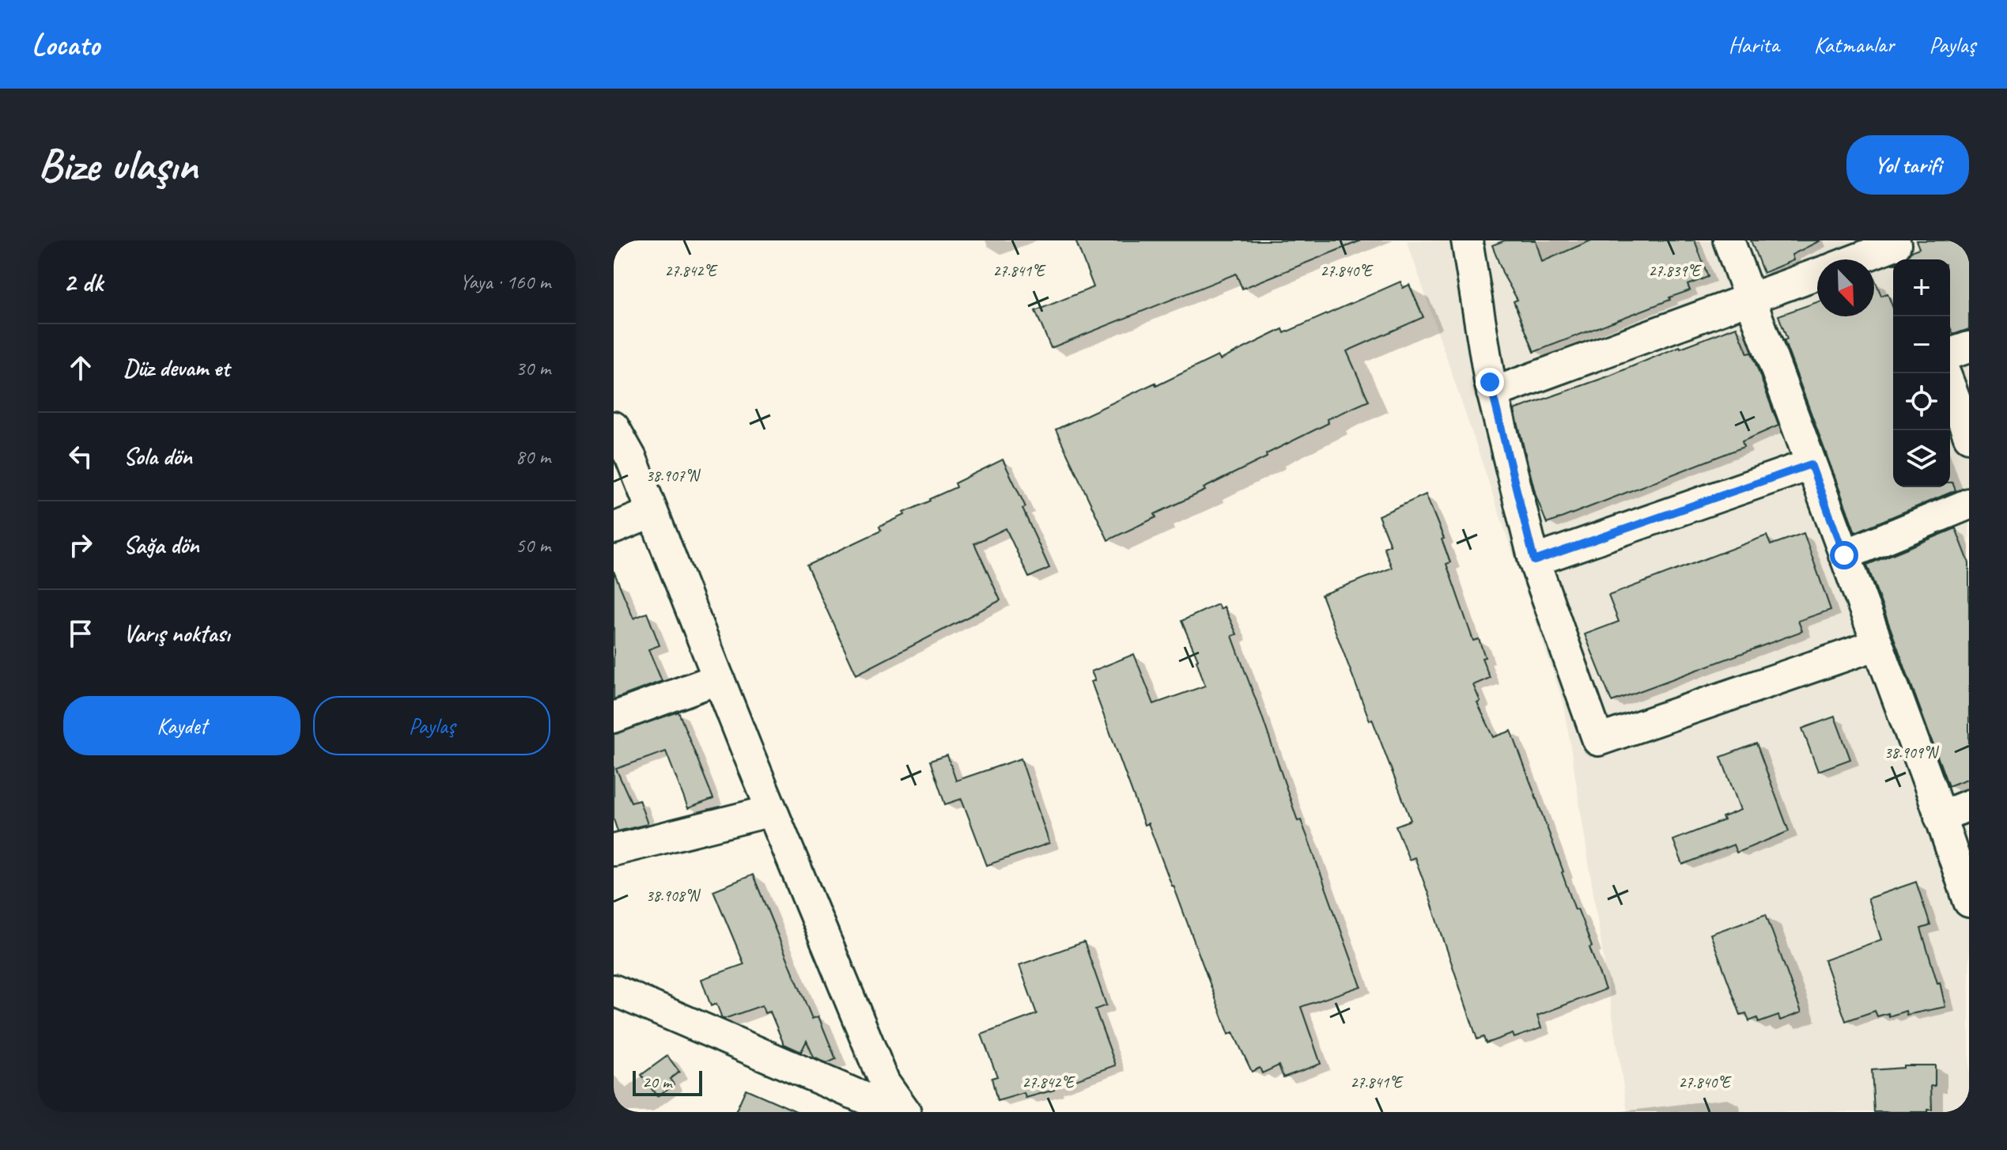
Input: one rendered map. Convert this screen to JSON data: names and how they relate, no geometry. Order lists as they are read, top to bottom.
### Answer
{
  "scale_bar": "20 m",
  "north": "bottom right",
  "page": {
    "header": "Locato",
    "nav": ["Harita", "Katmanlar", "Paylaş"],
    "buttons": [
      "Yol tarifi",
      ["Kaydet", "Paylaş"]
    ],
    "title": "Bize ulaşın",
    "heading": ["2 dk", "Yaya · 160 m"],
    "map_buttons": ["+", "−"],
    "list": [
      ["Düz devam et", "30 m"],
      ["Sola dön", "80 m"],
      ["Sağa dön", "50 m"],
      "Varış noktası"
    ],
    "scale": "20 m"
  },
  "coordinates": [
    "27.842°E",
    "27.841°E",
    "27.839°E",
    "27.840°E",
    "38.907°N",
    "38.909°N",
    "38.908°N"
  ]
}
